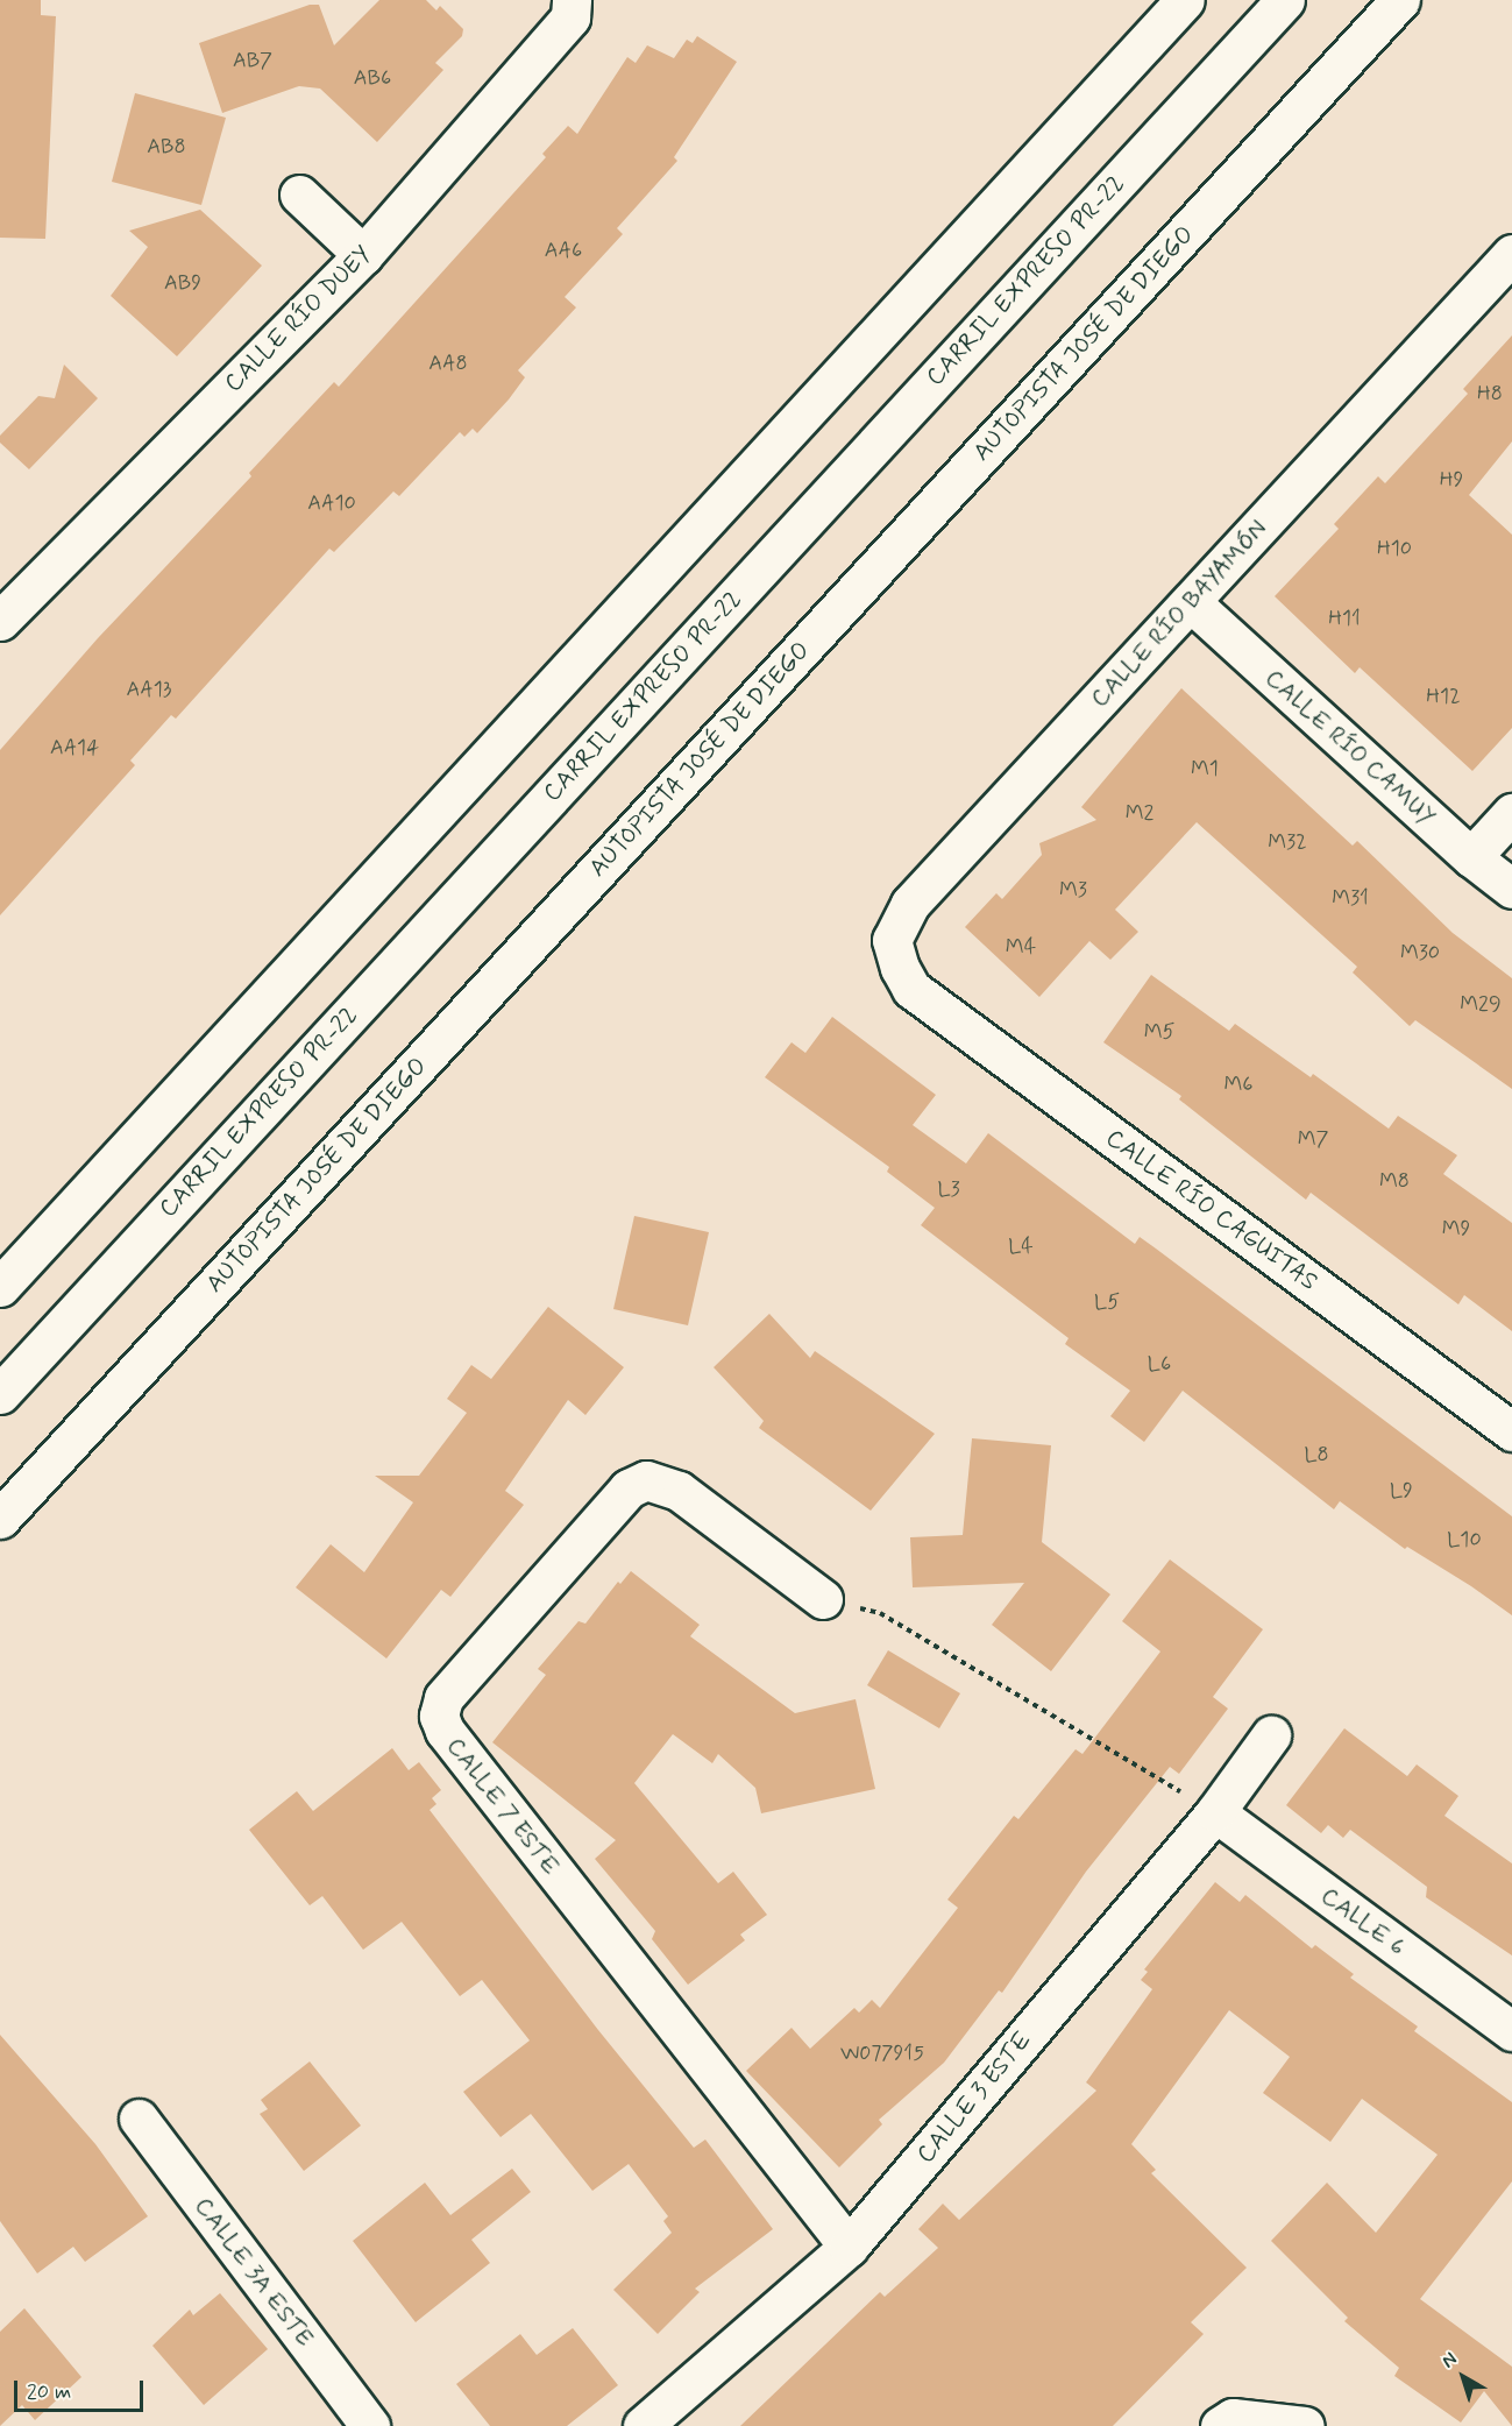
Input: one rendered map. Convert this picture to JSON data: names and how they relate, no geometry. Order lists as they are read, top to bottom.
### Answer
{
  "streets": {
    "main road": [
      "CARRIL EXPRESO PR-22",
      "CALLE RÍO DUEY",
      "AUTOPISTA JOSÉ DE DIEGO",
      "CALLE RÍO BAYAMÓN",
      "CALLE RÍO CAMUY",
      "CALLE RÍO CAGUITAS",
      "CALLE 7 ESTE",
      "CALLE 6",
      "CALLE 3 ESTE",
      "CALLE 3A ESTE"
    ]
  },
  "crossings": [
    ["CALLE RÍO BAYAMÓN", "CALLE RÍO CAMUY"],
    ["CALLE RÍO BAYAMÓN", "CALLE RÍO CAGUITAS"],
    ["CALLE 7 ESTE", "CALLE 3 ESTE"],
    ["CALLE 6", "CALLE 3 ESTE"]
  ],
  "house_numbers": [
    "AB7",
    "AB6",
    "AB8",
    "AA6",
    "AB9",
    "AA8",
    "H8",
    "H9",
    "AA10",
    "H10",
    "H11",
    "AA13",
    "H12",
    "AA14",
    "M1",
    "M2",
    "M32",
    "M3",
    "M31",
    "M4",
    "M30",
    "M29",
    "M5",
    "M6",
    "M7",
    "M8",
    "L3",
    "M9",
    "L4",
    "L5",
    "L6",
    "L8",
    "L9",
    "L10",
    "W077915"
  ],
  "scale_bar": "20 m",
  "north": "top left"
}
